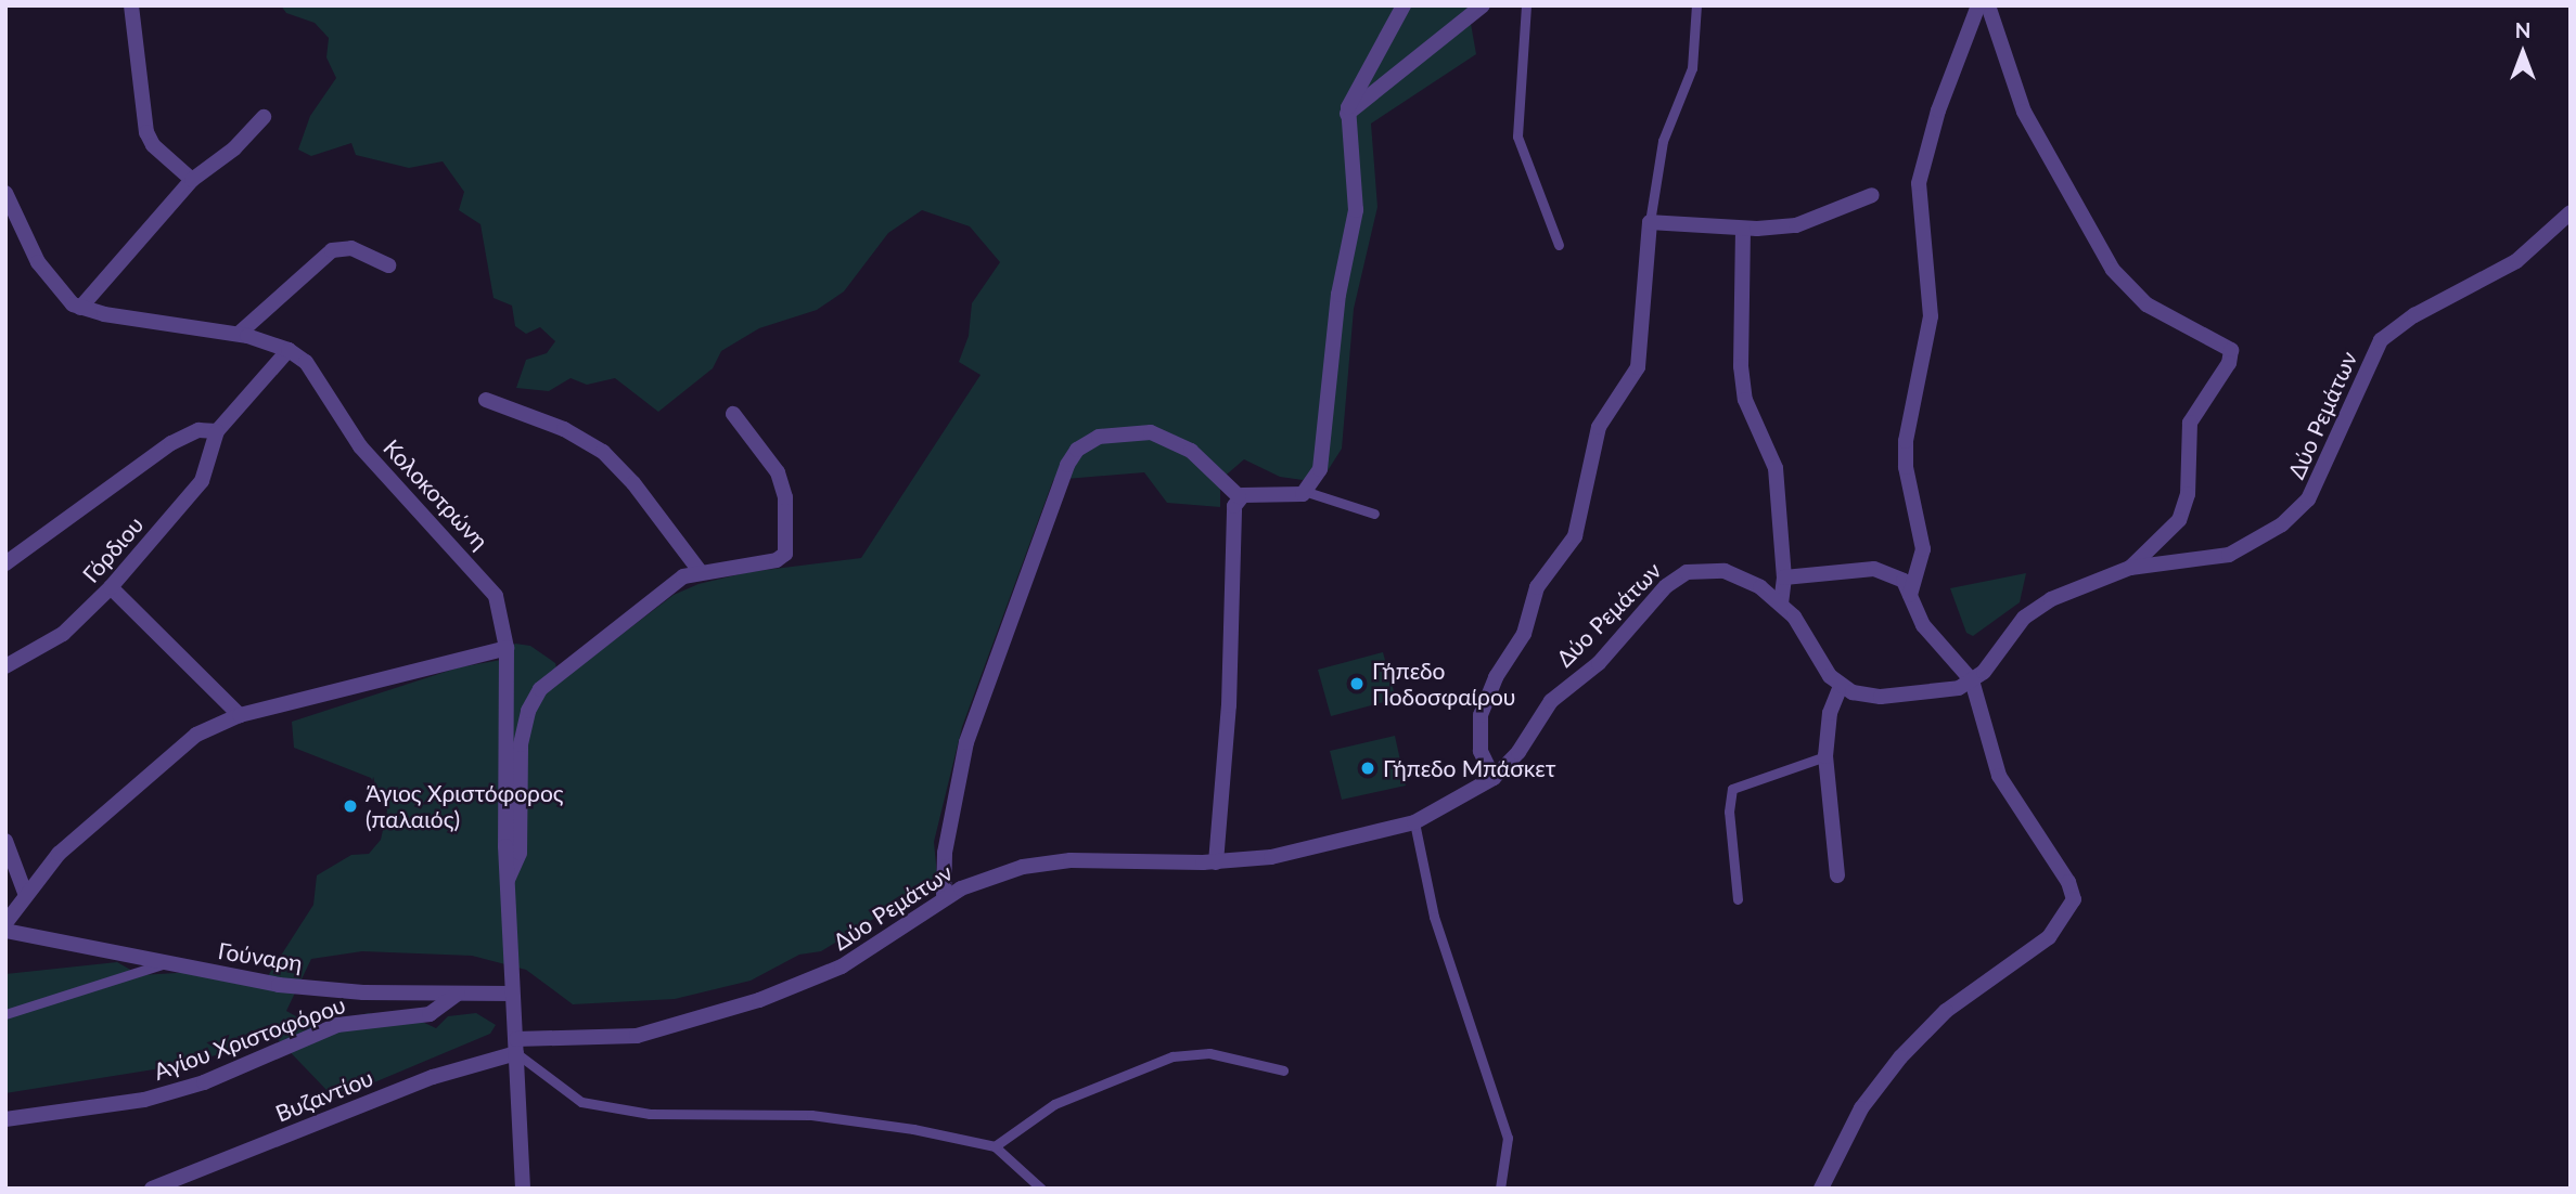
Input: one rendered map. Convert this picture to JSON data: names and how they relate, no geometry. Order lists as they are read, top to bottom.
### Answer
{
  "streets": {
    "street": [
      "Δύο Ρεμάτων",
      "Κολοκοτρώνη",
      "Γόρδιου",
      "Γούναρη",
      "Αγίου Χριστοφόρου",
      "Βυζαντίου"
    ]
  },
  "crossings": [
    ["Δύο Ρεμάτων", "Κολοκοτρώνη"],
    ["Δύο Ρεμάτων", "Βυζαντίου"],
    ["Κολοκοτρώνη", "Γόρδιου"],
    ["Κολοκοτρώνη", "Γούναρη"],
    ["Κολοκοτρώνη", "Βυζαντίου"],
    ["Γούναρη", "Αγίου Χριστοφόρου"]
  ],
  "places": ["Γήπεδο Ποδοσφαίρου", "Γήπεδο Μπάσκετ", "Άγιος Χριστόφορος (παλαιός)"],
  "north": "top"
}
